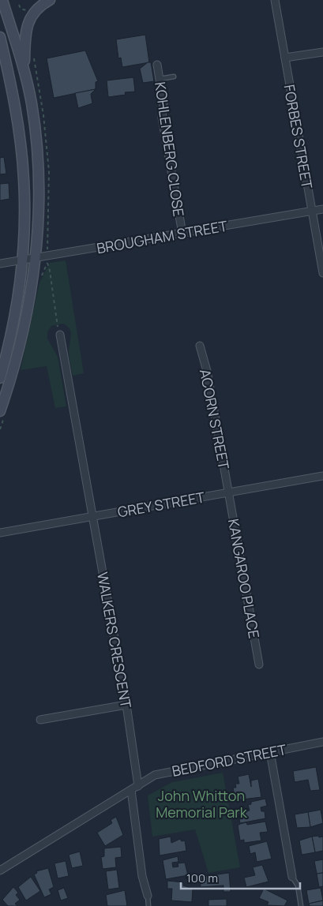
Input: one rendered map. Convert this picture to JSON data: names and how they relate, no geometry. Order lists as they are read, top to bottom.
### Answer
{
  "streets": {
    "street": [
      "FORBES STREET",
      "KOHLENBERG CLOSE",
      "BROUGHAM STREET",
      "ACORN STREET",
      "GREY STREET",
      "KANGAROO PLACE",
      "WALKERS CRESCENT",
      "BEDFORD STREET"
    ]
  },
  "crossings": [
    ["FORBES STREET", "BROUGHAM STREET"],
    ["KOHLENBERG CLOSE", "BROUGHAM STREET"],
    ["ACORN STREET", "GREY STREET"],
    ["ACORN STREET", "KANGAROO PLACE"],
    ["GREY STREET", "KANGAROO PLACE"],
    ["GREY STREET", "WALKERS CRESCENT"],
    ["WALKERS CRESCENT", "BEDFORD STREET"]
  ],
  "parks": ["John Whitton Memorial Park"],
  "scale_bar": "100 m"
}
